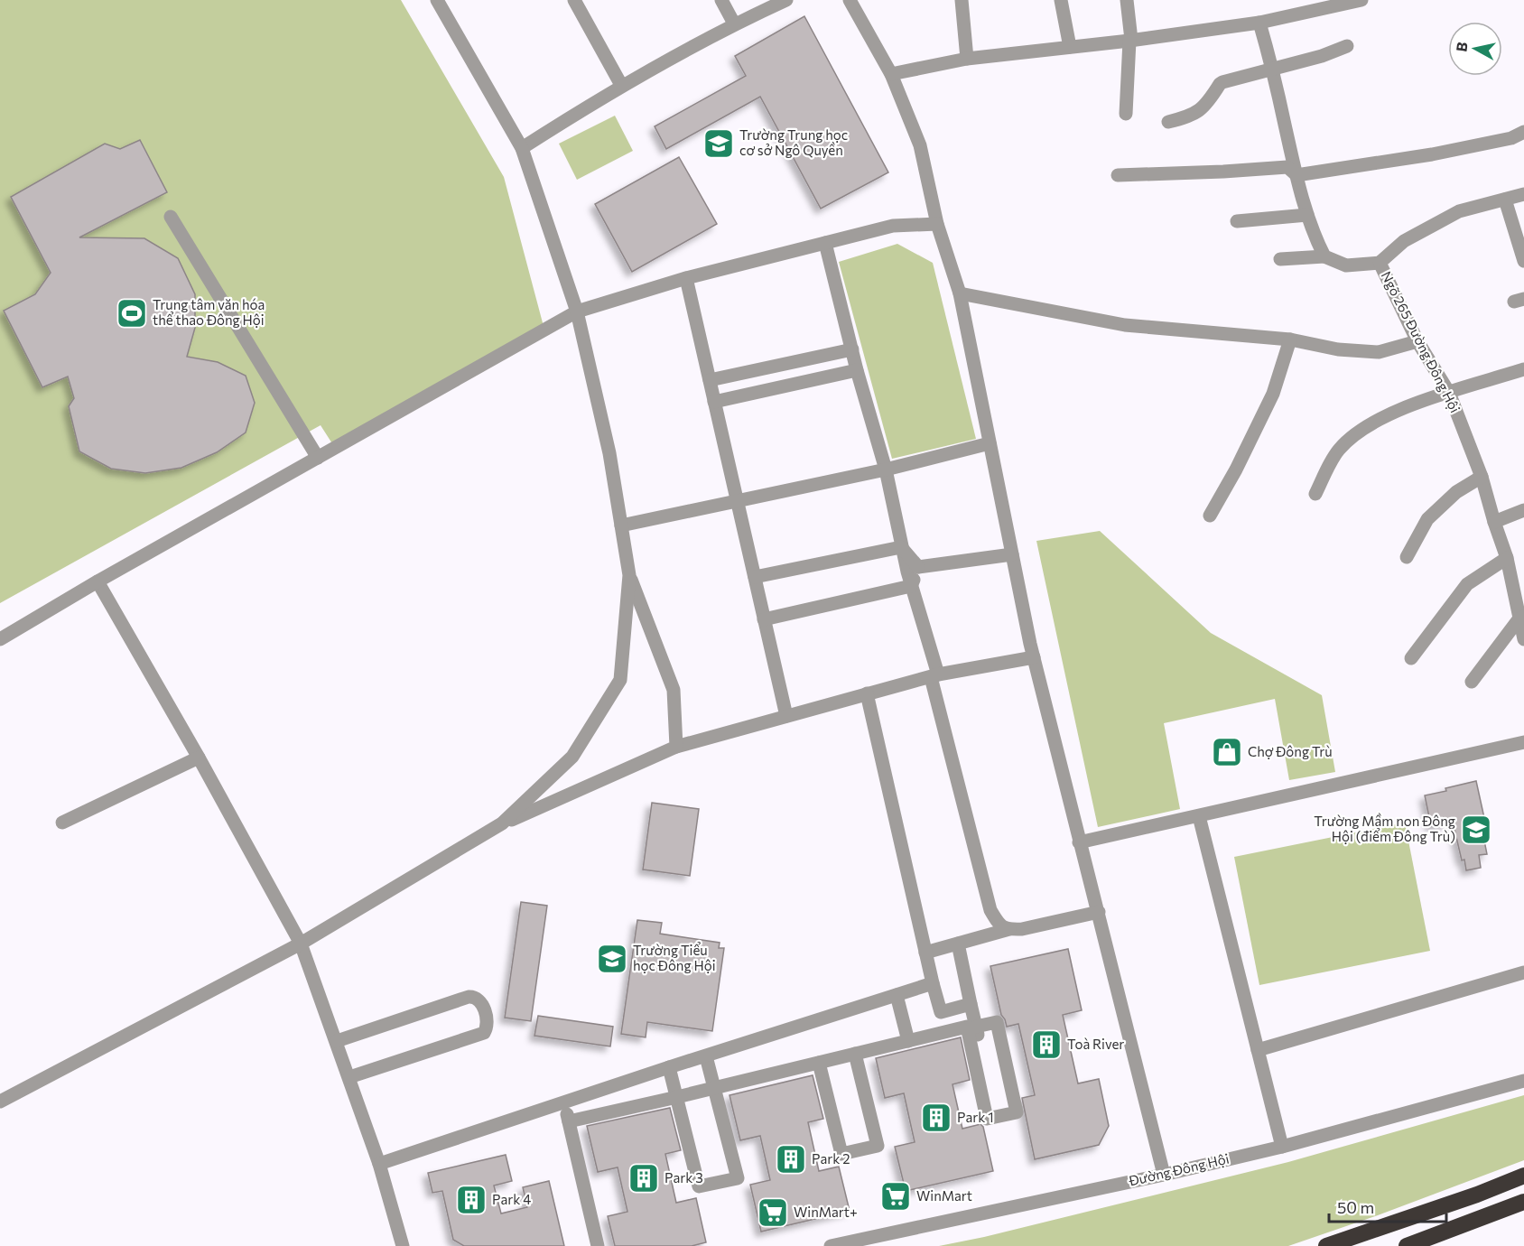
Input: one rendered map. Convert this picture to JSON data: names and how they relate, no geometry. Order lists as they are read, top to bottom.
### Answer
{
  "streets": {
    "street": ["Ngõ 265 Đường Đông Hội", "Đường Đông Hội"]
  },
  "places": {
    "school or university": ["Trường Trung học cơ sở Ngô Quyền", "Trường Mầm non Đông Hội (điểm Đông Trù)", "Trường Tiểu học Đông Hội"],
    "sports": ["Trung tâm văn hóa thể thao Đông Hội"],
    "shop": ["Chợ Đông Trù"],
    "building": [
      "Toà River",
      "Park 1",
      "Park 2",
      "Park 3",
      "Park 4"
    ],
    "supermarket": ["WinMart", "WinMart+"]
  },
  "scale_bar": "50 m",
  "north": "left"
}
